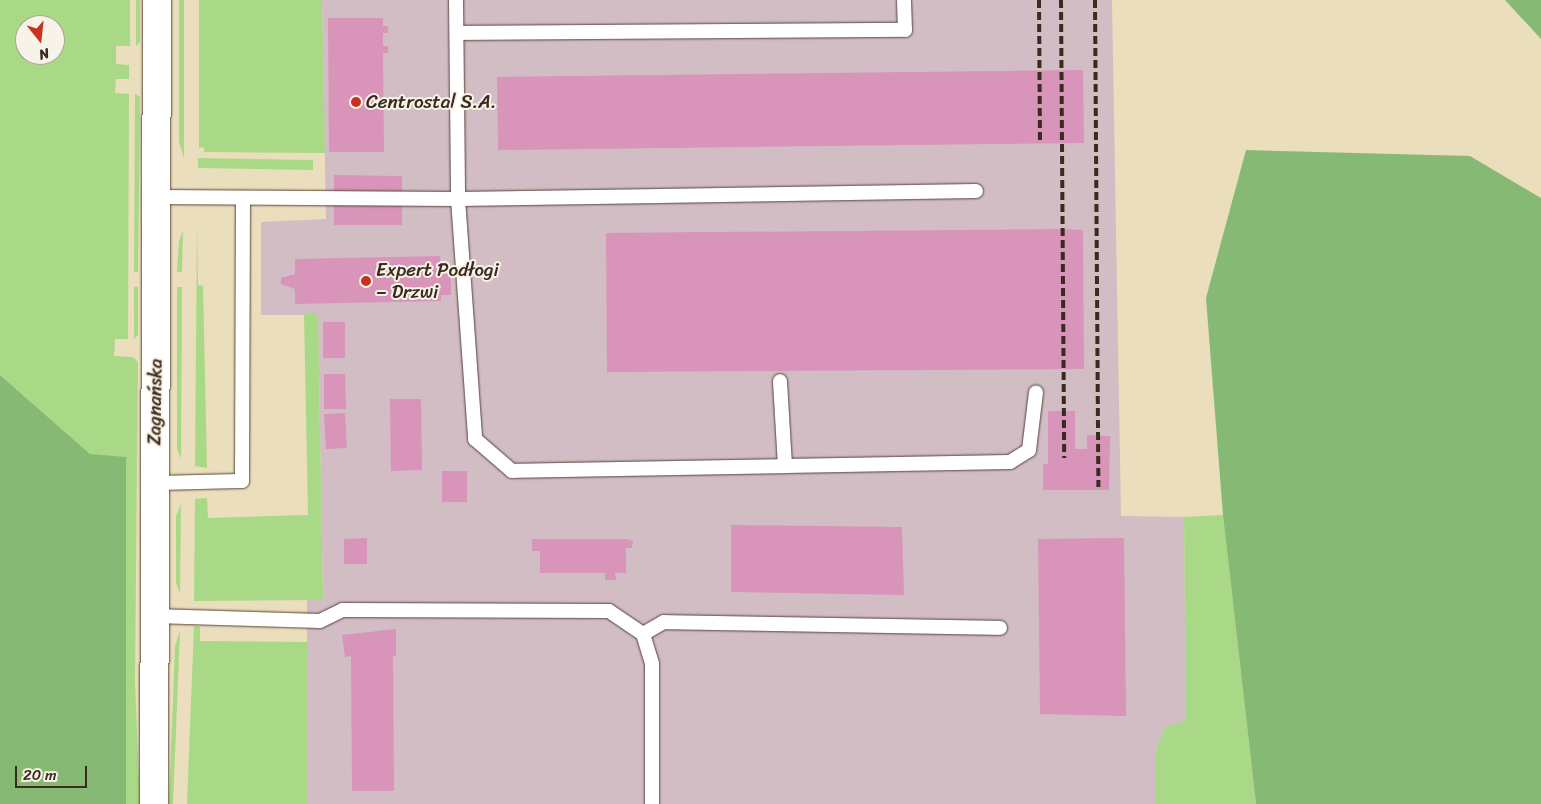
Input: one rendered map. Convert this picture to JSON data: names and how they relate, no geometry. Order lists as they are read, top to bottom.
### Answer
{
  "streets": {
    "street": ["Zagnańska"]
  },
  "places": ["Centrostal S.A.", "Expert Podłogi – Drzwi"],
  "scale_bar": "20 m",
  "north": "bottom"
}
